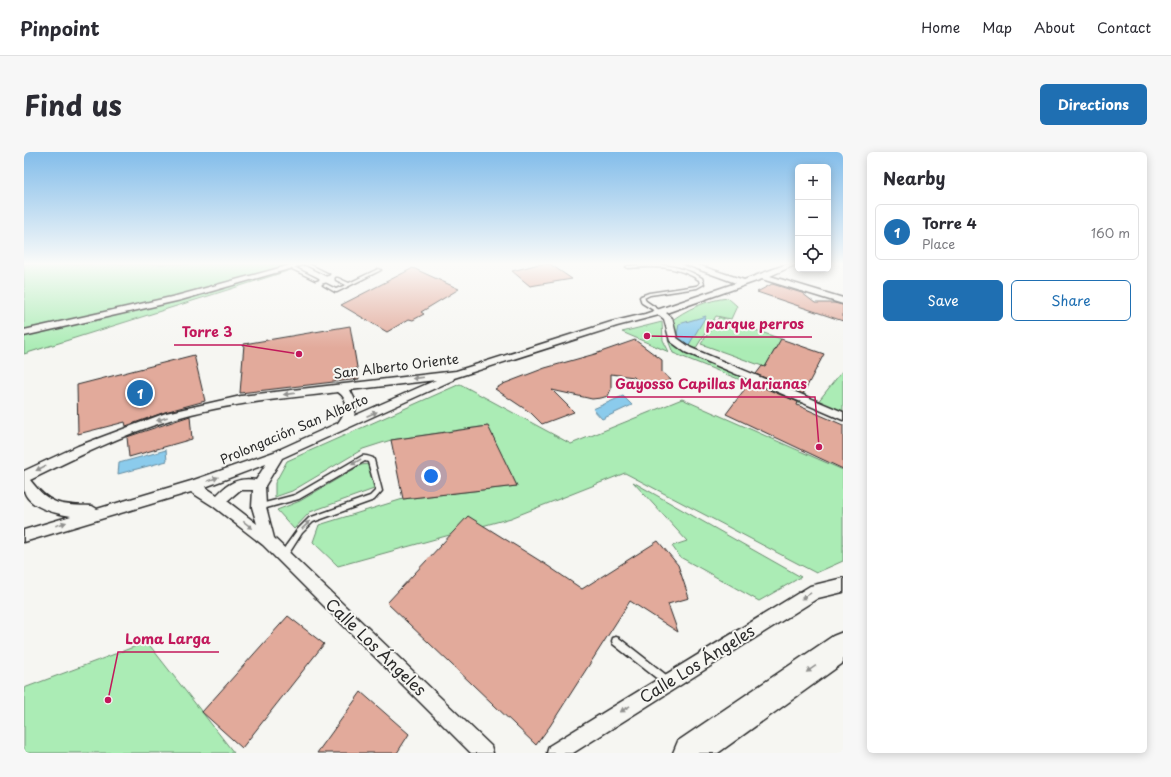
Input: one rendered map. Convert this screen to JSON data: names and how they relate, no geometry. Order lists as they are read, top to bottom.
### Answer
{
  "streets": {
    "street": ["San Alberto Oriente", "Prolongación San Alberto", "Calle Los Ángeles"]
  },
  "crossings": [
    ["San Alberto Oriente", "Prolongación San Alberto"],
    ["Prolongación San Alberto", "Calle Los Ángeles"]
  ],
  "one_way": ["San Alberto Oriente", "Prolongación San Alberto"],
  "places": [
    "parque perros",
    "Torre 3",
    "Gayosso Capillas Marianas",
    "Loma Larga"
  ],
  "page": {
    "header": "Pinpoint",
    "nav": [
      "Home",
      "Map",
      "About",
      "Contact"
    ],
    "title": "Find us",
    "buttons": [
      "Directions",
      ["Save", "Share"]
    ],
    "heading": "Nearby",
    "map_buttons": ["+", "−"],
    "list": [
      {
        "mark": "1",
        "name": "Torre 4",
        "note": "Place",
        "value": "160 m"
      }
    ],
    "pins": "1"
  }
}
